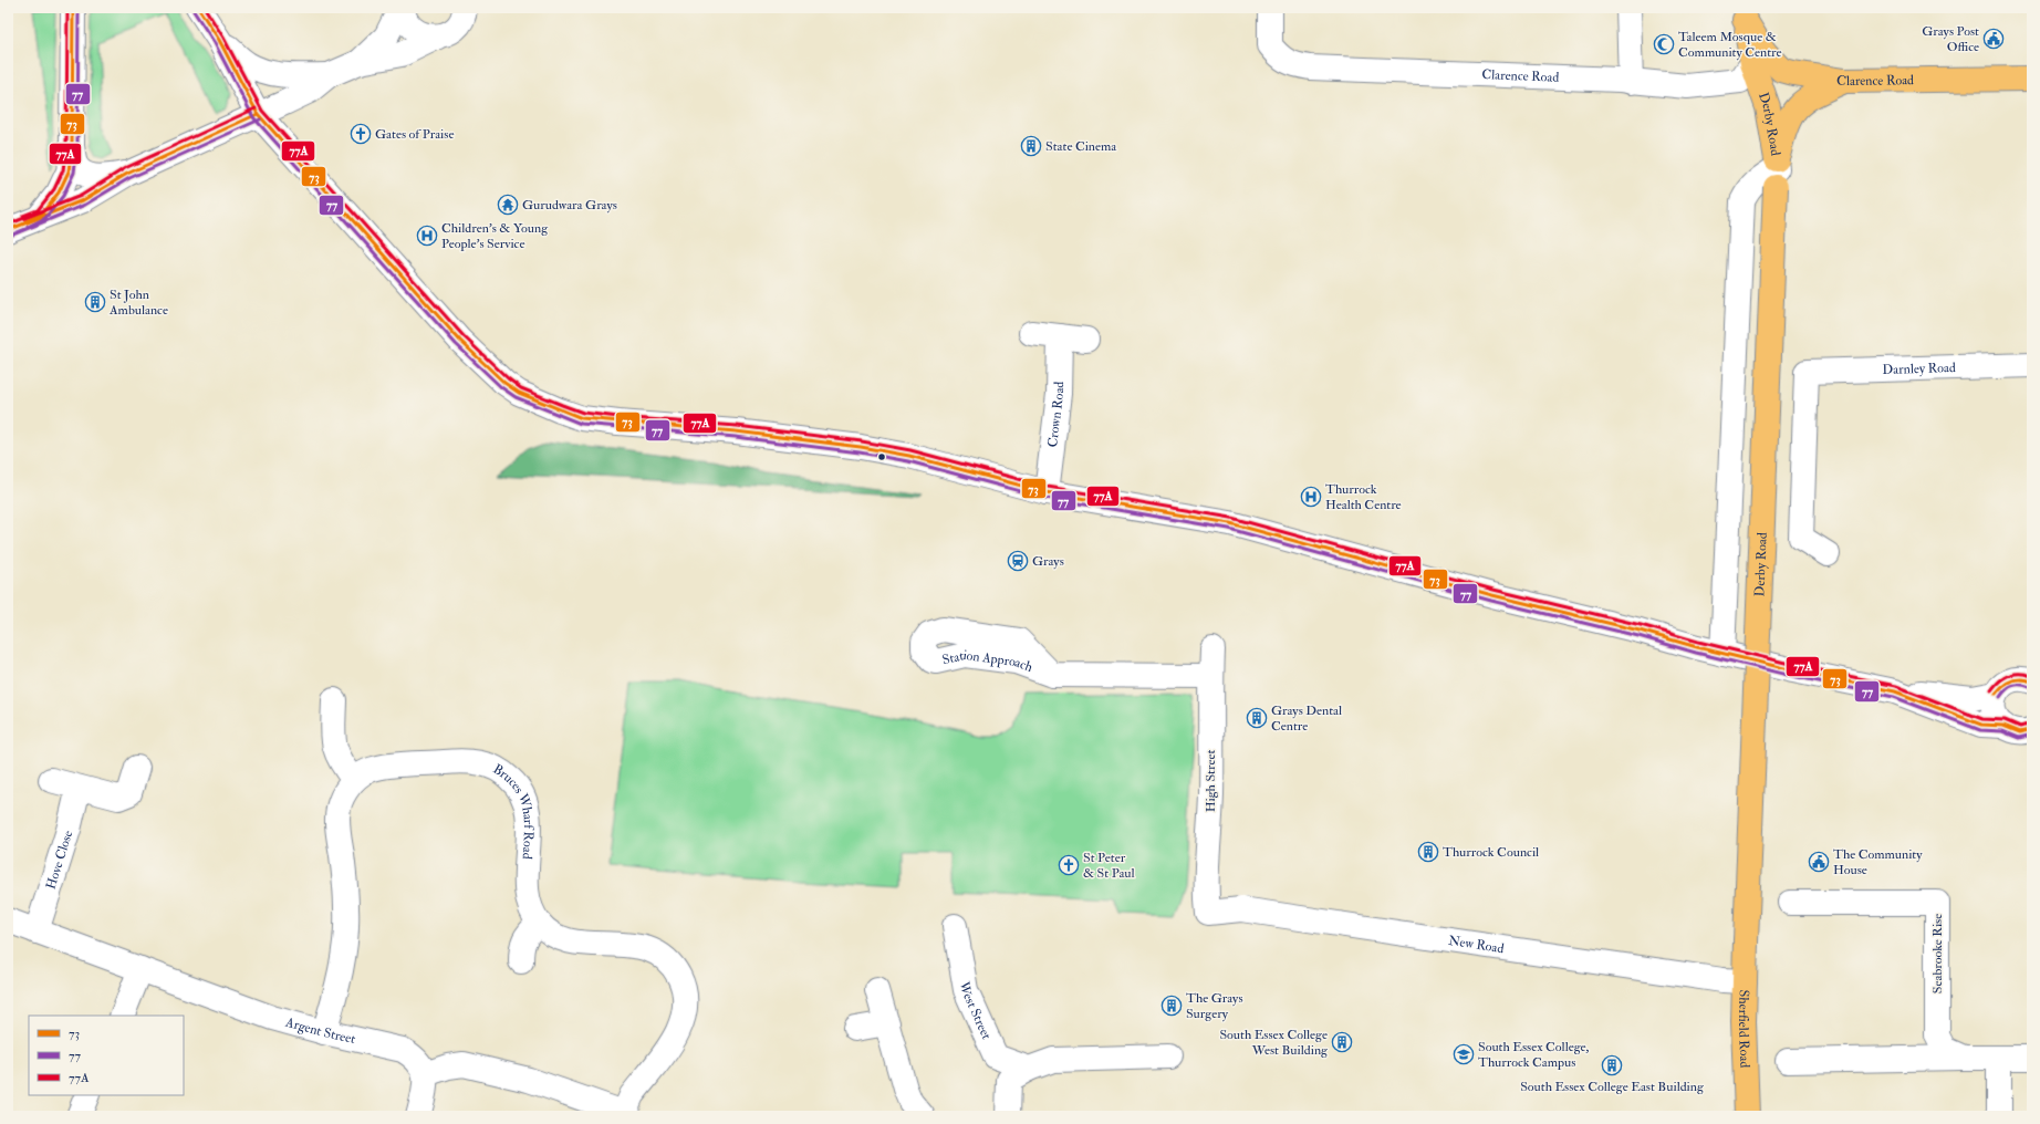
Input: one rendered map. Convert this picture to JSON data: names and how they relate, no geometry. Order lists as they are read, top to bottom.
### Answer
{
  "streets": {
    "main road": ["Clarence Road", "Derby Road", "Sherfield Road"],
    "street": [
      "Darnley Road",
      "Crown Road",
      "Station Approach",
      "High Street",
      "Bruces Wharf Road",
      "Hove Close",
      "New Road",
      "Seabrooke Rise",
      "West Street",
      "Argent Street"
    ]
  },
  "crossings": [
    ["Clarence Road", "Derby Road"],
    ["Derby Road", "Sherfield Road"],
    ["Station Approach", "High Street"],
    ["High Street", "New Road"],
    ["Bruces Wharf Road", "Argent Street"],
    ["Hove Close", "Argent Street"],
    ["New Road", "Sherfield Road"]
  ],
  "places": {
    "public building": ["Grays Post Office", "The Community House"],
    "mosque": ["Taleem Mosque & Community Centre"],
    "church": ["Gates of Praise", "St Peter & St Paul"],
    "building": [
      "State Cinema",
      "St John Ambulance",
      "Grays Dental Centre",
      "Thurrock Council",
      "The Grays Surgery",
      "South Essex College West Building",
      "South Essex College East Building"
    ],
    "temple": ["Gurudwara Grays"],
    "hospital": ["Children's & Young People's Service", "Thurrock Health Centre"],
    "station": ["Grays"],
    "school or university": ["South Essex College, Thurrock Campus"]
  },
  "lines": ["transit line 73", "transit line 77", "transit line 77A"],
  "legend": ["73", "77", "77A"]
}
